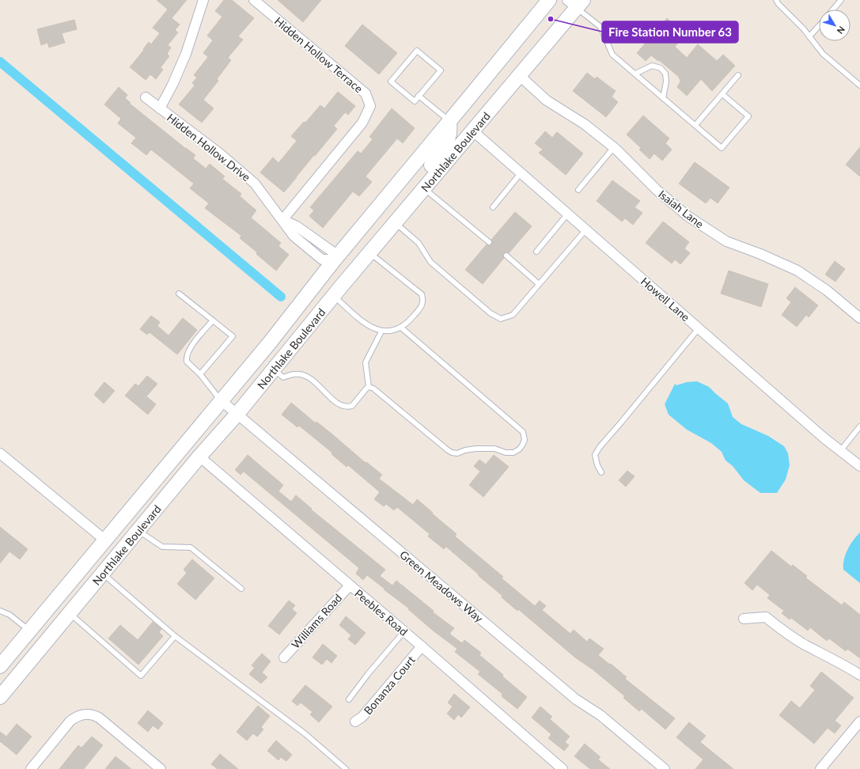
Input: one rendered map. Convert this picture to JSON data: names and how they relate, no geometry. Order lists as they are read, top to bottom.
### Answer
{
  "streets": {
    "main road": ["Northlake Boulevard"],
    "street": [
      "Hidden Hollow Terrace",
      "Hidden Hollow Drive",
      "Isaiah Lane",
      "Howell Lane",
      "Green Meadows Way",
      "Peebles Road",
      "Williams Road",
      "Bonanza Court"
    ]
  },
  "crossings": [
    ["Hidden Hollow Terrace", "Hidden Hollow Drive"],
    ["Hidden Hollow Drive", "Northlake Boulevard"],
    ["Northlake Boulevard", "Isaiah Lane"],
    ["Northlake Boulevard", "Howell Lane"],
    ["Northlake Boulevard", "Green Meadows Way"],
    ["Northlake Boulevard", "Peebles Road"],
    ["Peebles Road", "Williams Road"],
    ["Peebles Road", "Bonanza Court"]
  ],
  "places": ["Fire Station Number 63"],
  "north": "bottom right"
}
